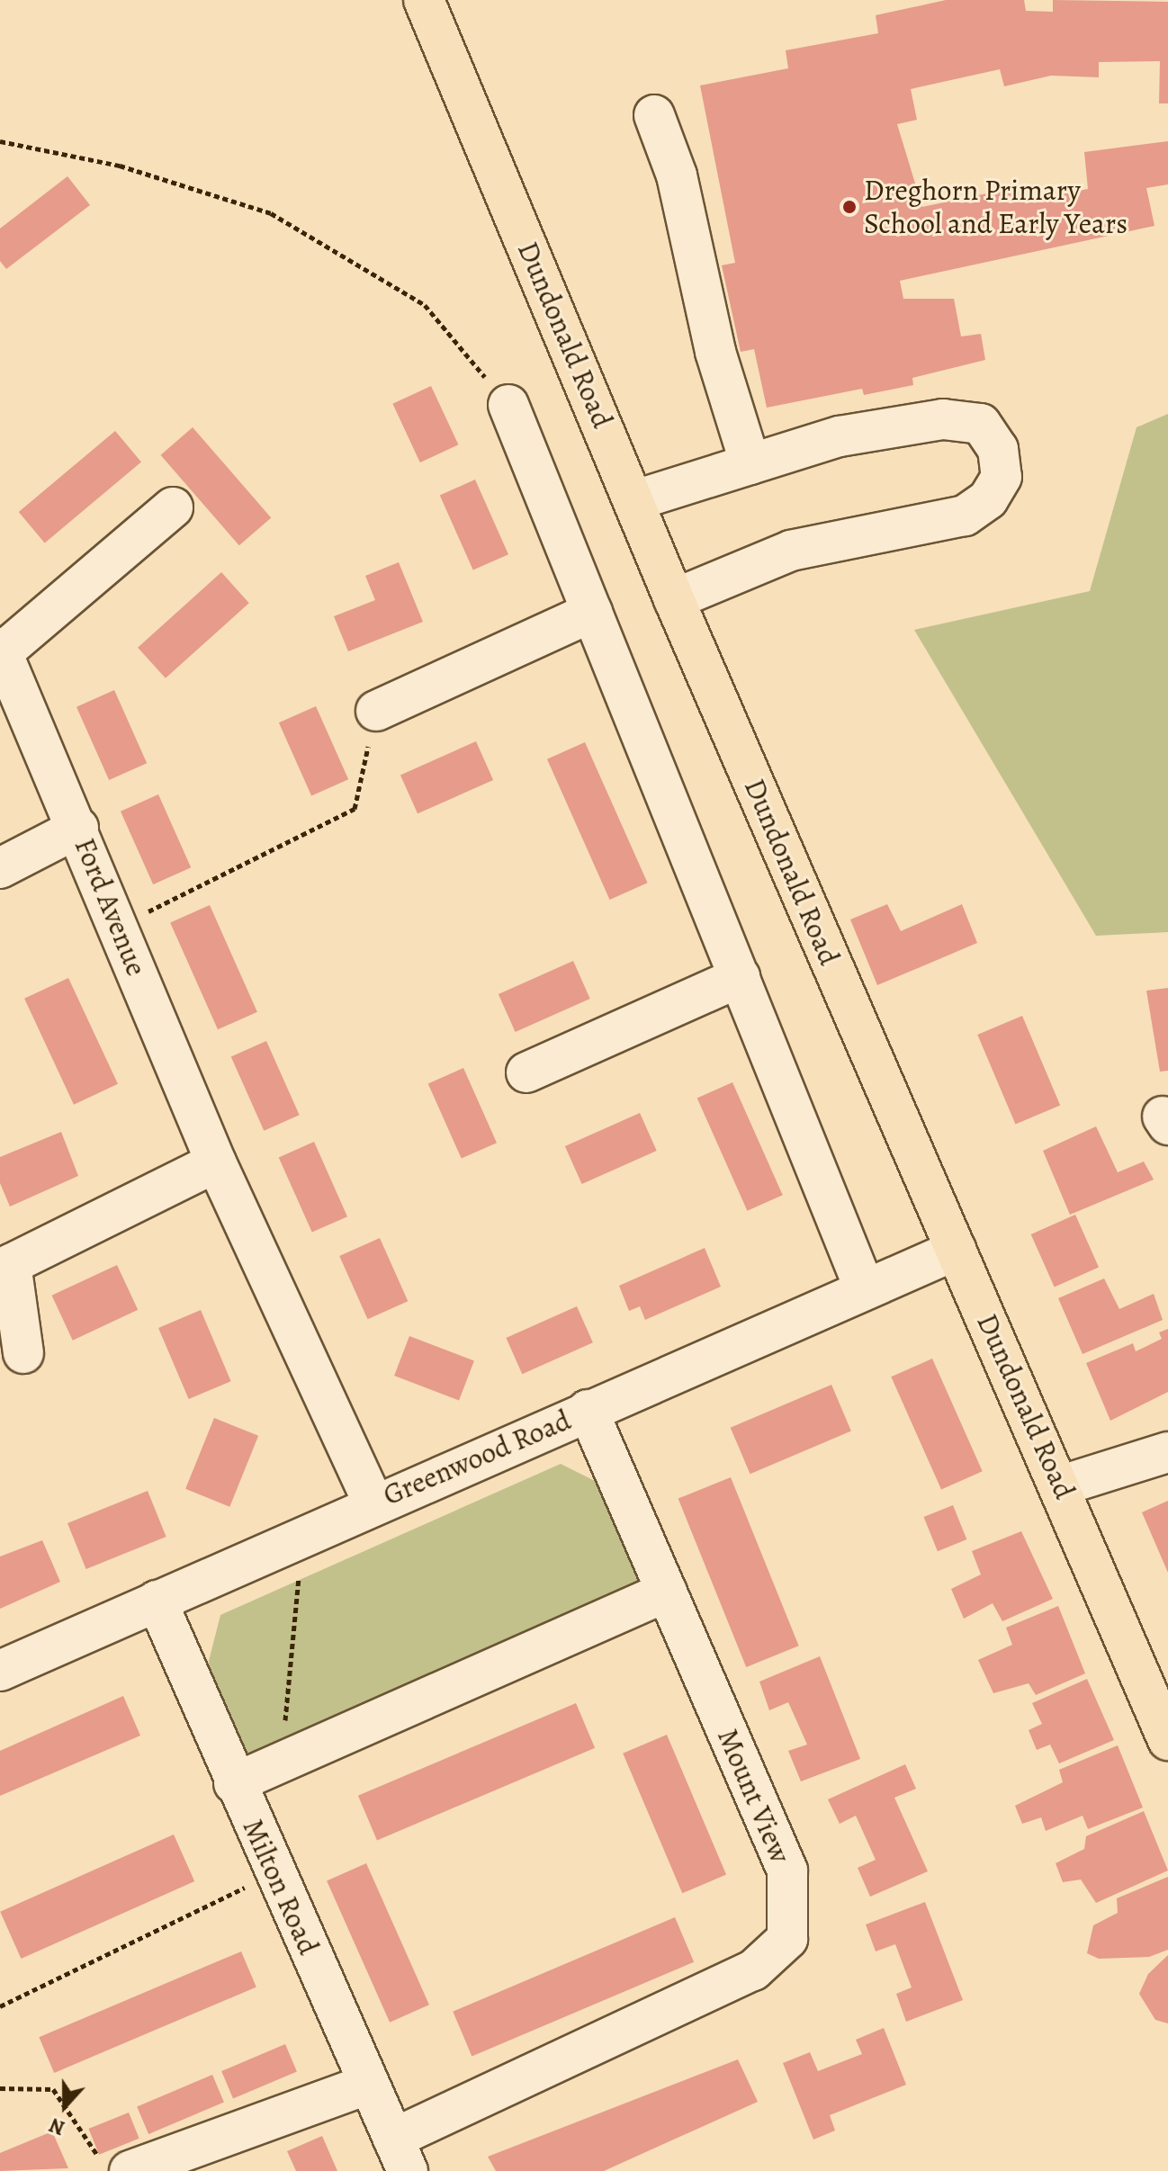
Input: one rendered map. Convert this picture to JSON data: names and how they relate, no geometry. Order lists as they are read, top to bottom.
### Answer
{
  "streets": {
    "main road": ["Dundonald Road"],
    "street": [
      "Ford Avenue",
      "Greenwood Road",
      "Mount View",
      "Milton Road"
    ]
  },
  "crossings": [
    ["Dundonald Road", "Greenwood Road"],
    ["Ford Avenue", "Greenwood Road"],
    ["Greenwood Road", "Mount View"],
    ["Greenwood Road", "Milton Road"],
    ["Mount View", "Milton Road"]
  ],
  "places": ["Dreghorn Primary School and Early Years"],
  "north": "bottom"
}
